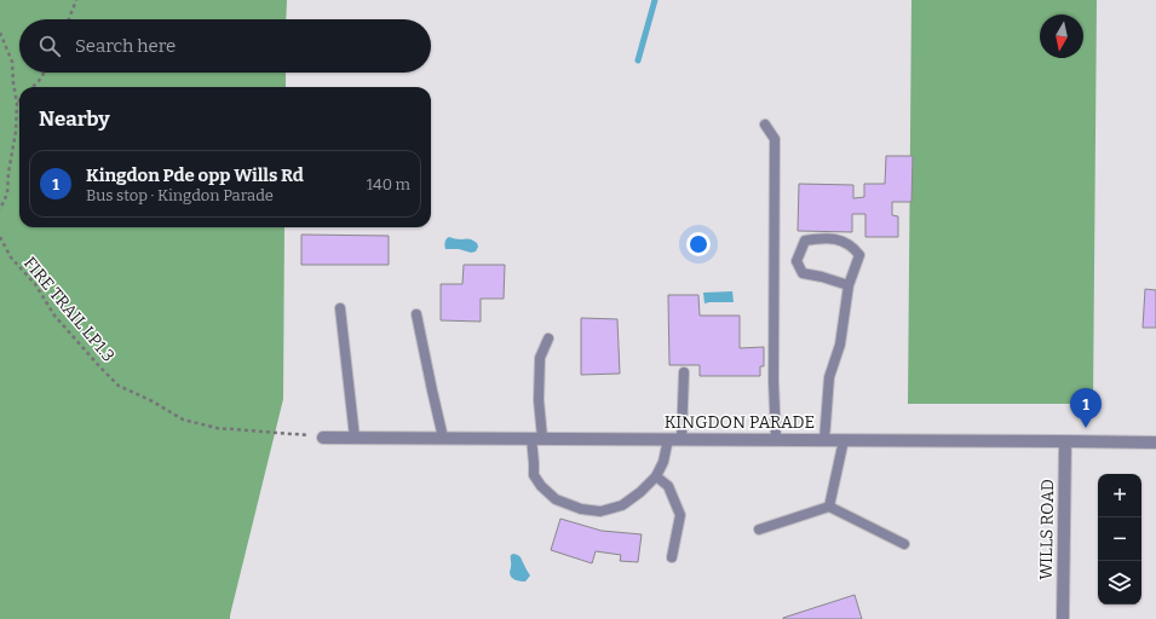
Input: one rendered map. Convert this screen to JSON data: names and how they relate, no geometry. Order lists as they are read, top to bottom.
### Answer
{
  "streets": {
    "street": ["KINGDON PARADE", "WILLS ROAD"],
    "path": ["FIRE TRAIL LP1.3"]
  },
  "crossings": [
    ["FIRE TRAIL LP1.3", "KINGDON PARADE"],
    ["KINGDON PARADE", "WILLS ROAD"]
  ],
  "north": "bottom",
  "page": {
    "search": "Search here",
    "heading": "Nearby",
    "list": [
      {
        "mark": "1",
        "name": "Kingdon Pde opp Wills Rd",
        "note": "Bus stop · Kingdon Parade",
        "value": "140 m"
      }
    ],
    "pins": "1",
    "map_buttons": ["+", "−"]
  }
}
